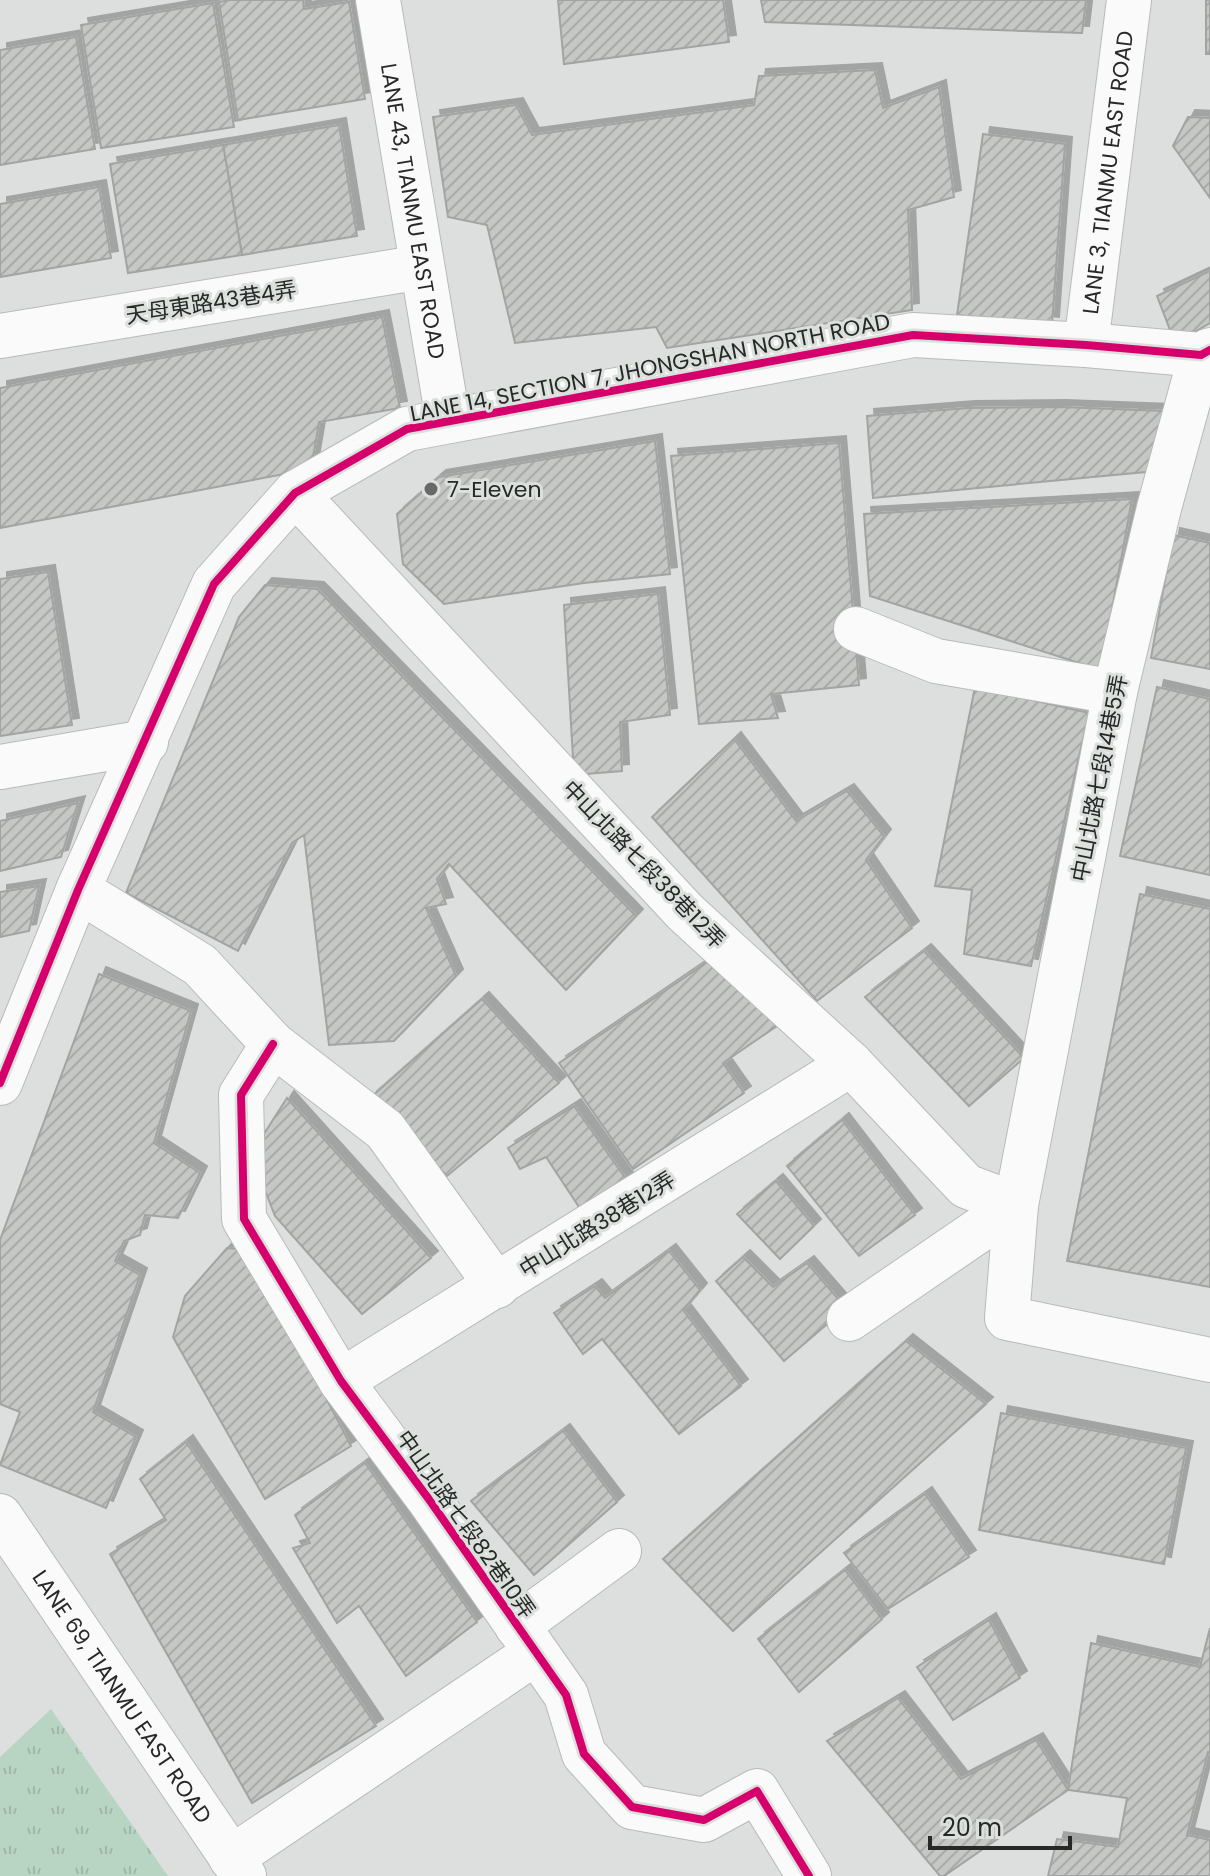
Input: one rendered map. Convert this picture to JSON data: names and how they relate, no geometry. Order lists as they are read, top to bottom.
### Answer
{
  "streets": {
    "street": [
      "LANE 3, TIANMU EAST ROAD",
      "LANE 43, TIANMU EAST ROAD",
      "天母東路43巷4弄",
      "LANE 14, SECTION 7, JHONGSHAN NORTH ROAD",
      "中山北路七段14巷5弄",
      "中山北路七段38巷12弄",
      "中山北路38巷12弄",
      "中山北路七段82巷10弄",
      "LANE 69, TIANMU EAST ROAD"
    ]
  },
  "crossings": [
    ["LANE 3, TIANMU EAST ROAD", "LANE 14, SECTION 7, JHONGSHAN NORTH ROAD"],
    ["LANE 43, TIANMU EAST ROAD", "天母東路43巷4弄"],
    ["LANE 43, TIANMU EAST ROAD", "LANE 14, SECTION 7, JHONGSHAN NORTH ROAD"],
    ["LANE 14, SECTION 7, JHONGSHAN NORTH ROAD", "中山北路七段14巷5弄"],
    ["LANE 14, SECTION 7, JHONGSHAN NORTH ROAD", "中山北路七段38巷12弄"],
    ["中山北路七段14巷5弄", "中山北路七段38巷12弄"],
    ["中山北路七段38巷12弄", "中山北路38巷12弄"],
    ["中山北路38巷12弄", "中山北路七段82巷10弄"]
  ],
  "places": ["7-Eleven"],
  "scale_bar": "20 m"
}
